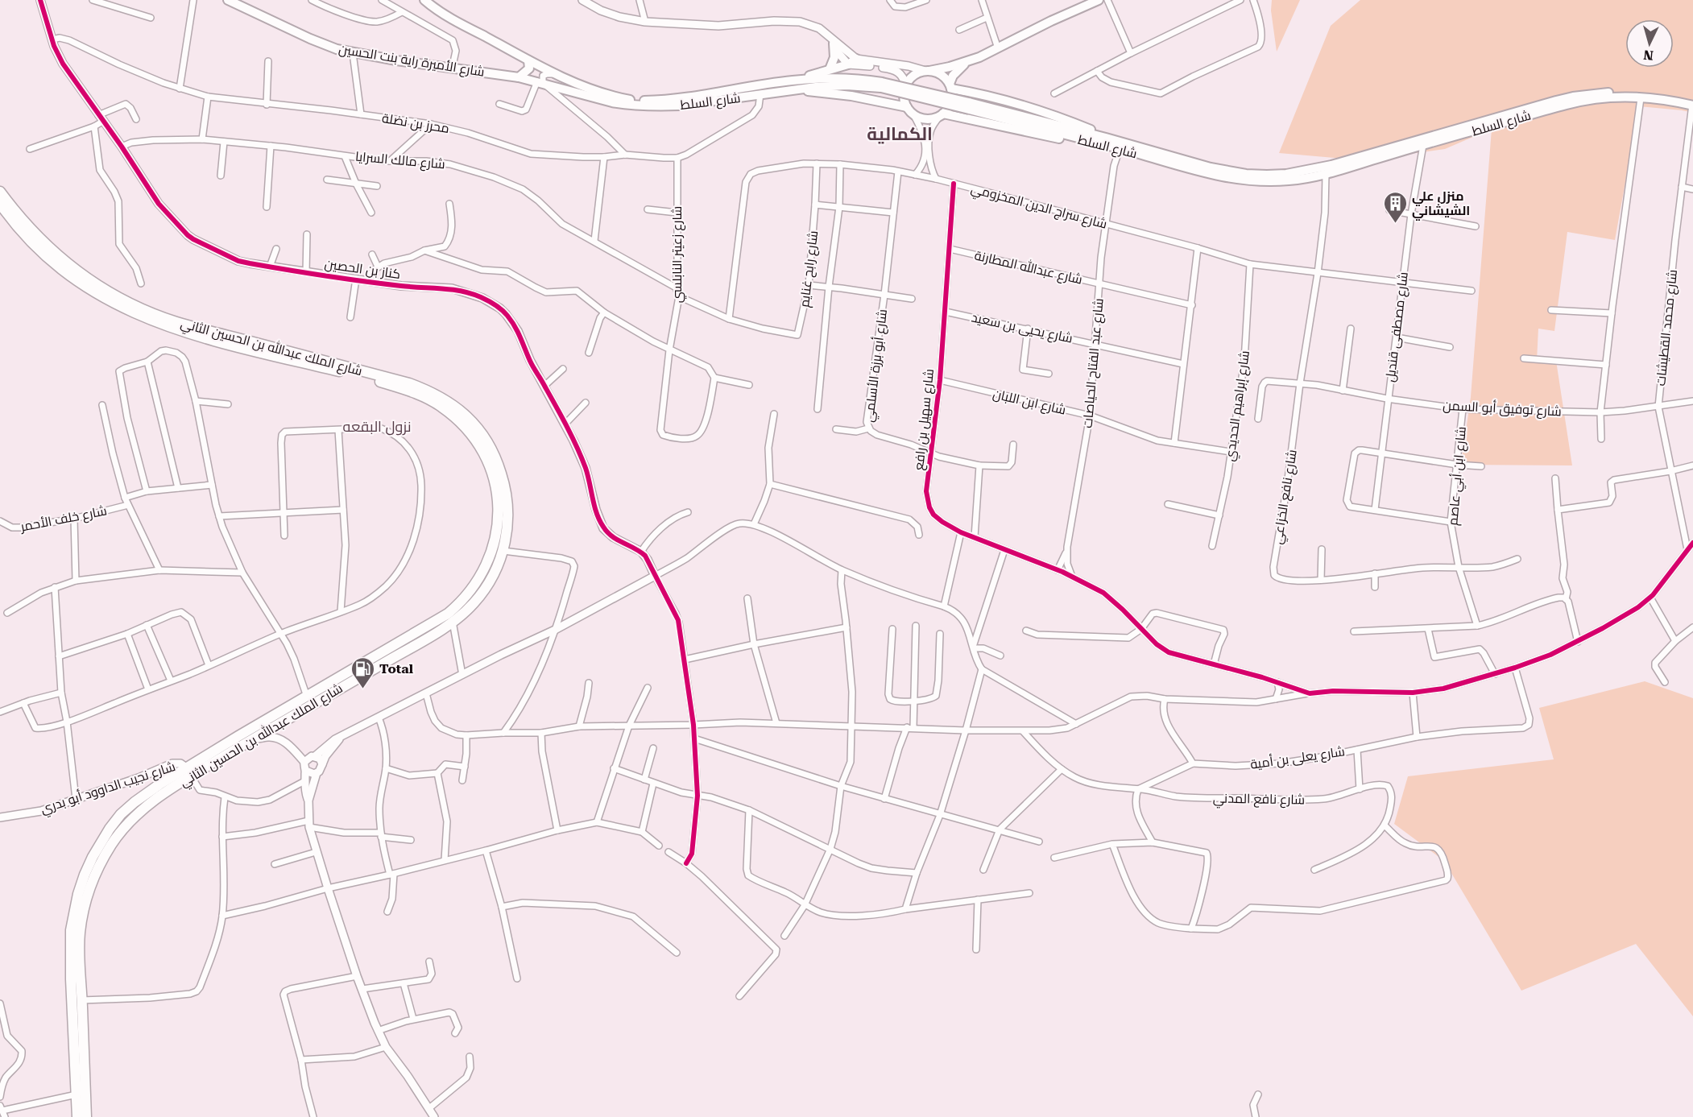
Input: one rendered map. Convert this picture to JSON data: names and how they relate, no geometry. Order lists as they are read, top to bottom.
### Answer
{
  "streets": {
    "highway": ["شارع الملك عبدالله بن الحسين الثاني"],
    "main road": ["شارع الأميرة راية بنت الحسين", "شارع السلط"],
    "street": [
      "محرز بن نضلة",
      "شارع مالك السرايا",
      "شارع سراج الدين المخزومي",
      "شارع زعيتر النابلسي",
      "شارع عبدالله المطارنة",
      "كناز بن الحصين",
      "شارع رابح غنايم",
      "شارع مصطفى قنديل",
      "شارع يحيى بن سعيد",
      "شارع محمد القطيشات",
      "شارع عبد الفتاح الحياصات",
      "شارع أبو برزة الأسلمي",
      "شارع ابن اللبان",
      "شارع إبراهيم الحديدي",
      "شارع توفيق أبو السمن",
      "شارع سهيل بن رافع",
      "شارع ابن أبي عاصم",
      "شارع نافع الخزاعي",
      "شارع خلف الأحمر",
      "شارع يعلى بن أمية",
      "شارع نجيب الداوود أبو بدري",
      "شارع نافع المدني"
    ]
  },
  "crossings": [
    ["شارع الأميرة راية بنت الحسين", "شارع السلط"],
    ["شارع السلط", "شارع مصطفى قنديل"],
    ["شارع السلط", "شارع محمد القطيشات"],
    ["شارع السلط", "شارع عبد الفتاح الحياصات"],
    ["شارع السلط", "شارع نافع الخزاعي"],
    ["محرز بن نضلة", "شارع زعيتر النابلسي"],
    ["محرز بن نضلة", "كناز بن الحصين"],
    ["شارع مالك السرايا", "شارع زعيتر النابلسي"],
    ["شارع مالك السرايا", "كناز بن الحصين"],
    ["شارع سراج الدين المخزومي", "شارع رابح غنايم"],
    ["شارع سراج الدين المخزومي", "شارع مصطفى قنديل"],
    ["شارع سراج الدين المخزومي", "شارع عبد الفتاح الحياصات"],
    ["شارع سراج الدين المخزومي", "شارع أبو برزة الأسلمي"],
    ["شارع سراج الدين المخزومي", "شارع إبراهيم الحديدي"],
    ["شارع سراج الدين المخزومي", "شارع سهيل بن رافع"],
    ["شارع سراج الدين المخزومي", "شارع نافع الخزاعي"],
    ["شارع زعيتر النابلسي", "شارع رابح غنايم"],
    ["شارع عبدالله المطارنة", "شارع عبد الفتاح الحياصات"],
    ["شارع عبدالله المطارنة", "شارع سهيل بن رافع"],
    ["شارع مصطفى قنديل", "شارع توفيق أبو السمن"],
    ["شارع يحيى بن سعيد", "شارع عبد الفتاح الحياصات"],
    ["شارع يحيى بن سعيد", "شارع سهيل بن رافع"],
    ["شارع محمد القطيشات", "شارع توفيق أبو السمن"],
    ["شارع الملك عبدالله بن الحسين الثاني", "شارع نجيب الداوود أبو بدري"],
    ["شارع عبد الفتاح الحياصات", "شارع ابن اللبان"],
    ["شارع أبو برزة الأسلمي", "شارع سهيل بن رافع"],
    ["شارع ابن اللبان", "شارع إبراهيم الحديدي"],
    ["شارع ابن اللبان", "شارع سهيل بن رافع"],
    ["شارع توفيق أبو السمن", "شارع ابن أبي عاصم"],
    ["شارع توفيق أبو السمن", "شارع نافع الخزاعي"],
    ["شارع ابن أبي عاصم", "شارع نافع الخزاعي"]
  ],
  "districts": ["الكمالية", "نزول البقعه"],
  "places": {
    "building": ["منزل علي الشيشاني"],
    "fuel station": ["Total"]
  },
  "north": "bottom"
}
